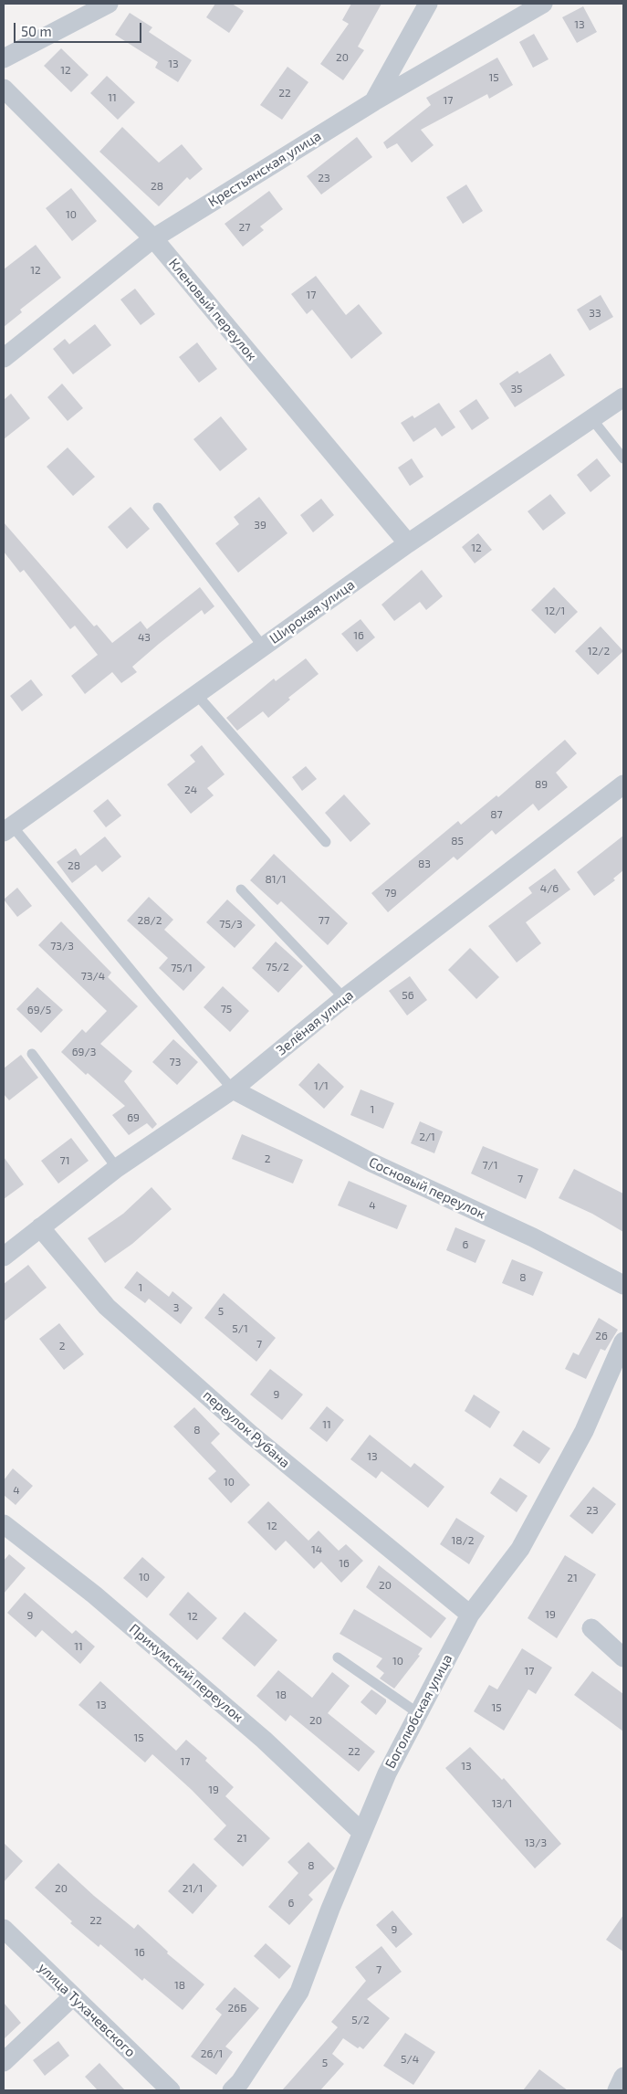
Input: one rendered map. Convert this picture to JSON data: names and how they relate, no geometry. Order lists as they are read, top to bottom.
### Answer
{
  "streets": {
    "street": [
      "Крестьянская улица",
      "Кленовый переулок",
      "Широкая улица",
      "Зелёная улица",
      "Сосновый переулок",
      "переулок Рубана",
      "Прикумский переулок",
      "Боголюбская улица",
      "улица Тухачевского"
    ]
  },
  "crossings": [
    ["Крестьянская улица", "Кленовый переулок"],
    ["Кленовый переулок", "Широкая улица"],
    ["Зелёная улица", "Сосновый переулок"],
    ["Зелёная улица", "переулок Рубана"],
    ["переулок Рубана", "Боголюбская улица"],
    ["Прикумский переулок", "Боголюбская улица"]
  ],
  "house_numbers": [
    "13",
    "20",
    "13",
    "12",
    "15",
    "22",
    "11",
    "17",
    "23",
    "28",
    "10",
    "27",
    "12",
    "17",
    "33",
    "35",
    "39",
    "12",
    "12/1",
    "16",
    "43",
    "12/2",
    "89",
    "24",
    "87",
    "85",
    "83",
    "28",
    "81/1",
    "4/6",
    "79",
    "28/2",
    "77",
    "75/3",
    "73/3",
    "75/2",
    "75/1",
    "73/4",
    "56",
    "75",
    "69/5",
    "69/3",
    "73",
    "1/1",
    "1",
    "69",
    "2/1",
    "2",
    "71",
    "7/1",
    "7",
    "4",
    "6",
    "8",
    "1",
    "3",
    "5",
    "5/1",
    "26",
    "7",
    "2",
    "9",
    "11",
    "8",
    "13",
    "10",
    "4",
    "23",
    "12",
    "18/2",
    "14",
    "16",
    "10",
    "21",
    "20",
    "19",
    "9",
    "12",
    "11",
    "10",
    "17",
    "18",
    "13",
    "15",
    "20",
    "15",
    "22",
    "17",
    "13",
    "19",
    "13/1",
    "21",
    "13/3",
    "8",
    "20",
    "21/1",
    "6",
    "22",
    "9",
    "16",
    "7",
    "18",
    "26Б",
    "5/2",
    "26/1",
    "5/4",
    "5"
  ],
  "scale_bar": "50 m"
}
